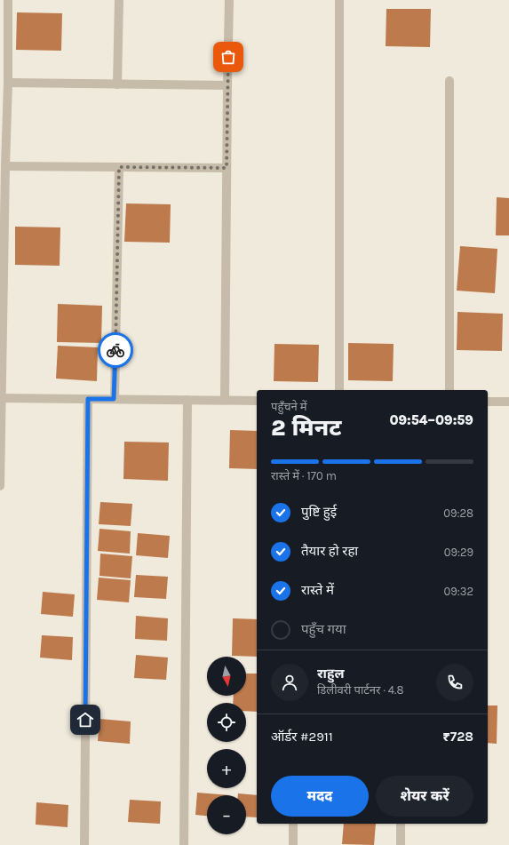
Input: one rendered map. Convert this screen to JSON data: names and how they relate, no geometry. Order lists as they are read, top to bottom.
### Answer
{
  "north": "bottom",
  "page": {
    "heading": ["2 मिनट", "पहुँचने में", "09:54–09:59"],
    "panel": [
      "राहुल",
      "डिलीवरी पार्टनर · 4.8",
      "ऑर्डर #2911",
      "₹728"
    ],
    "bar": "रास्ते में · 170 m",
    "list": [
      ["पुष्टि हुई", "09:28"],
      ["तैयार हो रहा", "09:29"],
      ["रास्ते में", "09:32"],
      "पहुँच गया"
    ],
    "map_buttons": ["+", "−"],
    "buttons": ["मदद", "शेयर करें"]
  }
}
